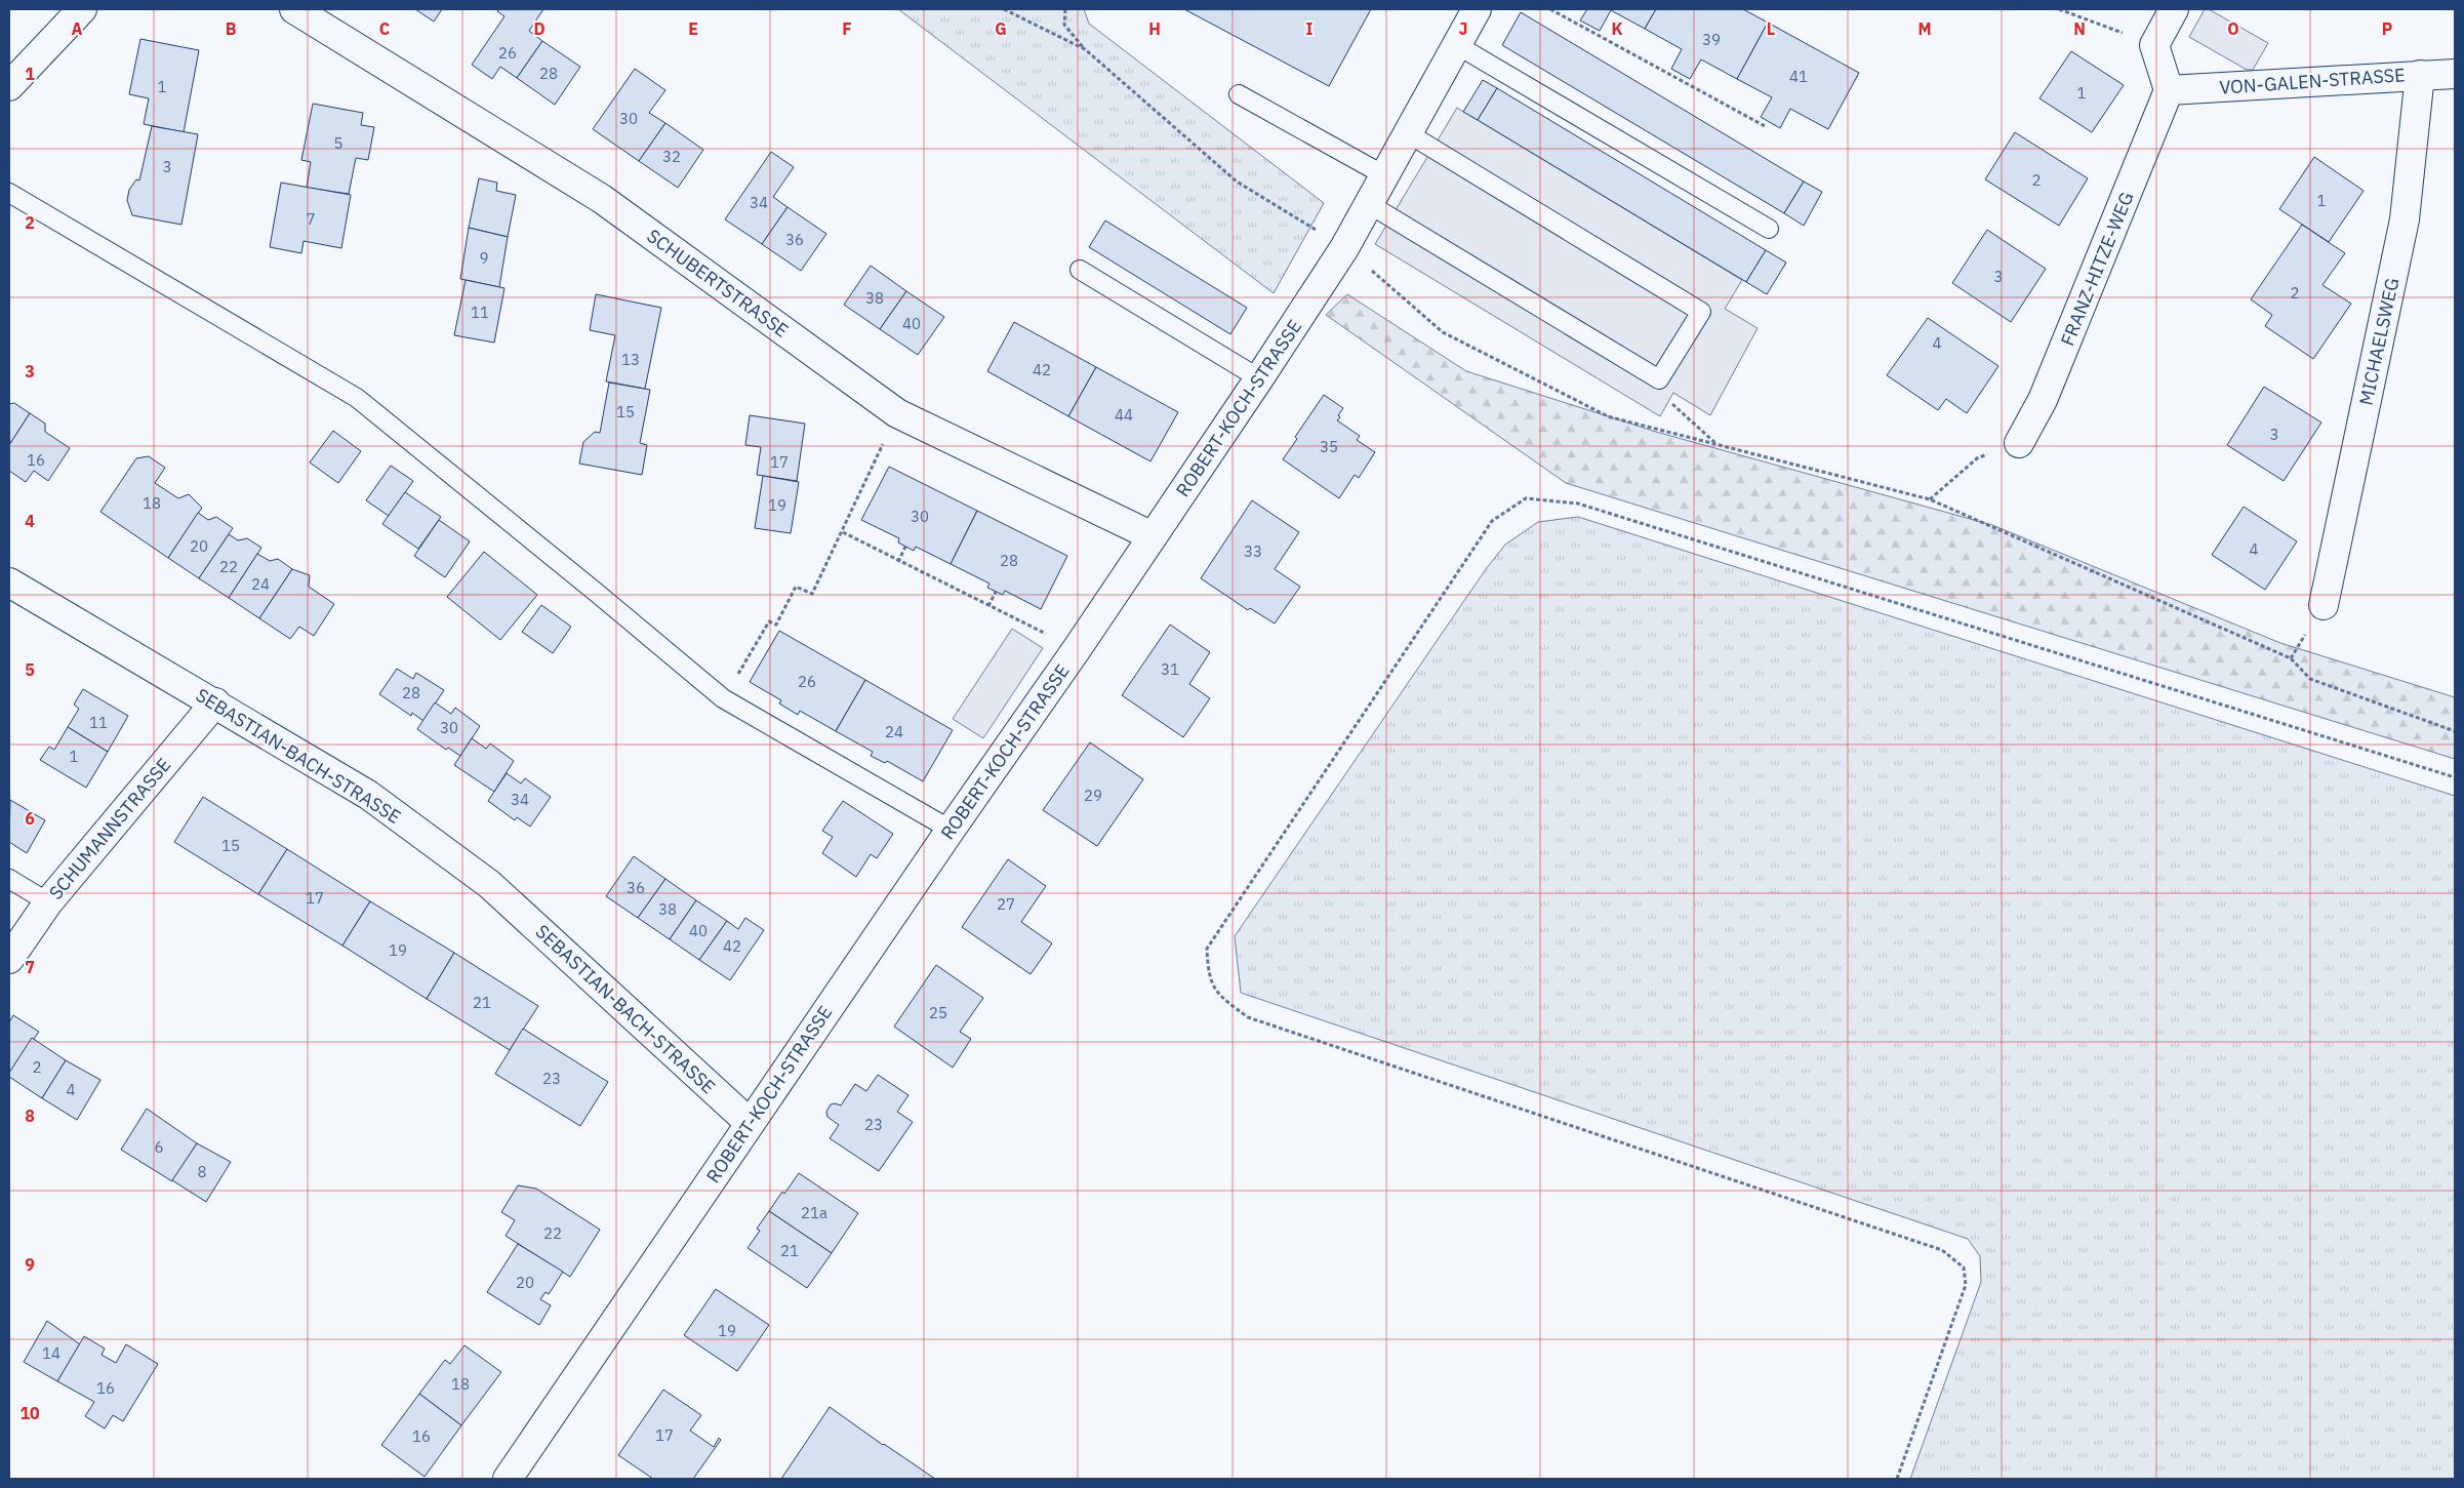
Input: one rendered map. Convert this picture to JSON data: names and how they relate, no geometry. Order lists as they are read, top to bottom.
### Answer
{
  "streets": {
    "street": [
      "VON-GALEN-STRASSE",
      "FRANZ-HITZE-WEG",
      "SCHUBERTSTRASSE",
      "MICHAELSWEG",
      "ROBERT-KOCH-STRASSE",
      "SEBASTIAN-BACH-STRASSE",
      "SCHUMANNSTRASSE"
    ]
  },
  "crossings": [
    ["VON-GALEN-STRASSE", "FRANZ-HITZE-WEG"],
    ["VON-GALEN-STRASSE", "MICHAELSWEG"],
    ["SCHUBERTSTRASSE", "ROBERT-KOCH-STRASSE"],
    ["ROBERT-KOCH-STRASSE", "SEBASTIAN-BACH-STRASSE"],
    ["SEBASTIAN-BACH-STRASSE", "SCHUMANNSTRASSE"]
  ],
  "house_numbers": [
    "39",
    "26",
    "28",
    "41",
    "1",
    "1",
    "30",
    "5",
    "32",
    "3",
    "2",
    "1",
    "34",
    "7",
    "36",
    "9",
    "3",
    "2",
    "38",
    "11",
    "40",
    "4",
    "13",
    "42",
    "15",
    "44",
    "3",
    "35",
    "16",
    "17",
    "18",
    "19",
    "30",
    "20",
    "4",
    "33",
    "28",
    "22",
    "24",
    "31",
    "26",
    "28",
    "11",
    "30",
    "24",
    "1",
    "29",
    "34",
    "15",
    "36",
    "17",
    "27",
    "38",
    "40",
    "42",
    "19",
    "21",
    "25",
    "2",
    "23",
    "4",
    "23",
    "6",
    "8",
    "21a",
    "22",
    "21",
    "20",
    "19",
    "14",
    "18",
    "16",
    "17",
    "16"
  ],
  "grid": {
    "columns": [
      "A",
      "B",
      "C",
      "D",
      "E",
      "F",
      "G",
      "H",
      "I",
      "J",
      "K",
      "L",
      "M",
      "N",
      "O",
      "P"
    ],
    "rows": [
      "1",
      "2",
      "3",
      "4",
      "5",
      "6",
      "7",
      "8",
      "9",
      "10"
    ]
  }
}
